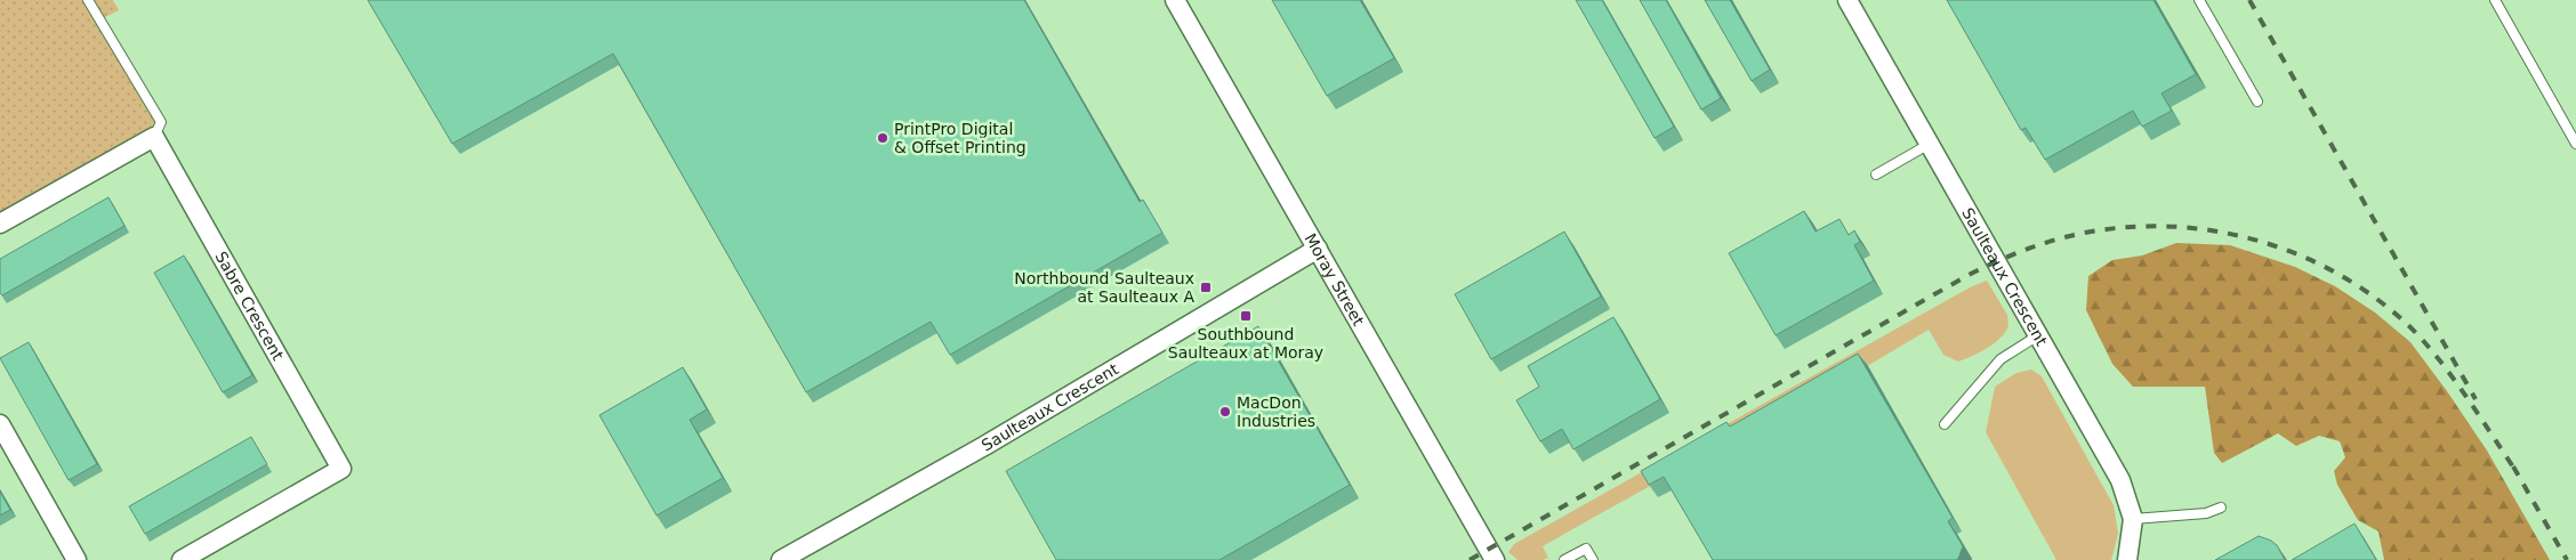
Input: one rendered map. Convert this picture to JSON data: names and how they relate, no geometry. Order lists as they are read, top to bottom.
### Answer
{
  "streets": {
    "street": ["Saulteaux Crescent", "Moray Street", "Sabre Crescent"]
  },
  "crossings": [
    ["Saulteaux Crescent", "Moray Street"]
  ],
  "places": {
    "other": ["PrintPro Digital & Offset Printing", "MacDon Industries"],
    "transit": ["Northbound Saulteaux at Saulteaux A", "Southbound Saulteaux at Moray"]
  }
}
